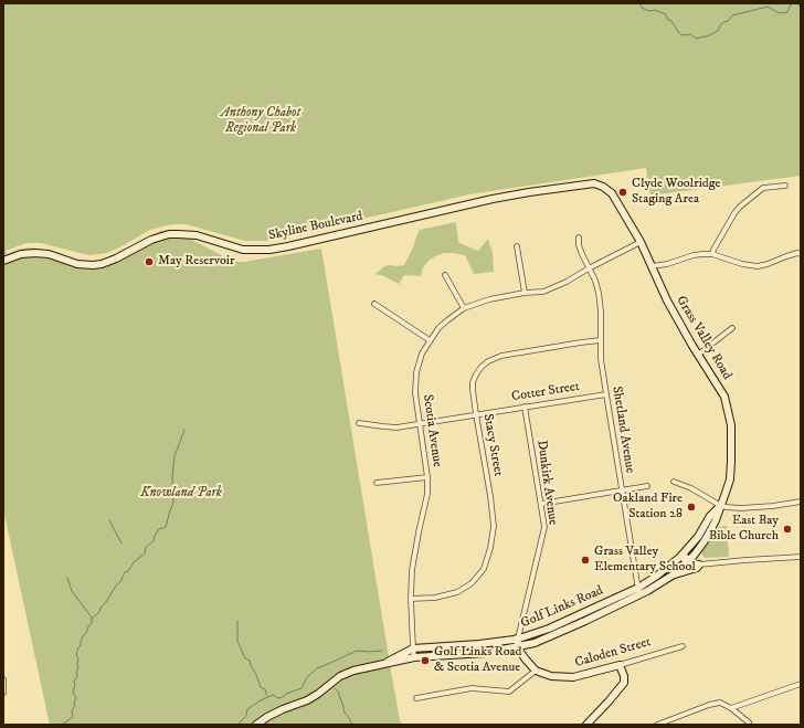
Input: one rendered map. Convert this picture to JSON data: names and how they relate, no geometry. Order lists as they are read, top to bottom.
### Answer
{
  "streets": {
    "main road": [
      "Skyline Boulevard",
      "Grass Valley Road",
      "Golf Links Road",
      "Caloden Street"
    ],
    "street": [
      "Cotter Street",
      "Shetland Avenue",
      "Scotia Avenue",
      "Stacy Street",
      "Dunkirk Avenue"
    ]
  },
  "crossings": [
    ["Skyline Boulevard", "Grass Valley Road"],
    ["Grass Valley Road", "Scotia Avenue"],
    ["Grass Valley Road", "Golf Links Road"],
    ["Cotter Street", "Shetland Avenue"],
    ["Cotter Street", "Scotia Avenue"],
    ["Cotter Street", "Stacy Street"],
    ["Cotter Street", "Dunkirk Avenue"],
    ["Shetland Avenue", "Scotia Avenue"],
    ["Shetland Avenue", "Stacy Street"],
    ["Shetland Avenue", "Golf Links Road"],
    ["Scotia Avenue", "Stacy Street"],
    ["Scotia Avenue", "Golf Links Road"],
    ["Dunkirk Avenue", "Golf Links Road"]
  ],
  "parks": ["Anthony Chabot Regional Park", "Knowland Park"],
  "places": [
    "Clyde Woolridge Staging Area",
    "May Reservoir",
    "Oakland Fire Station 28",
    "East Bay Bible Church",
    "Grass Valley Elementary School",
    "Golf Links Road & Scotia Avenue"
  ]
}
